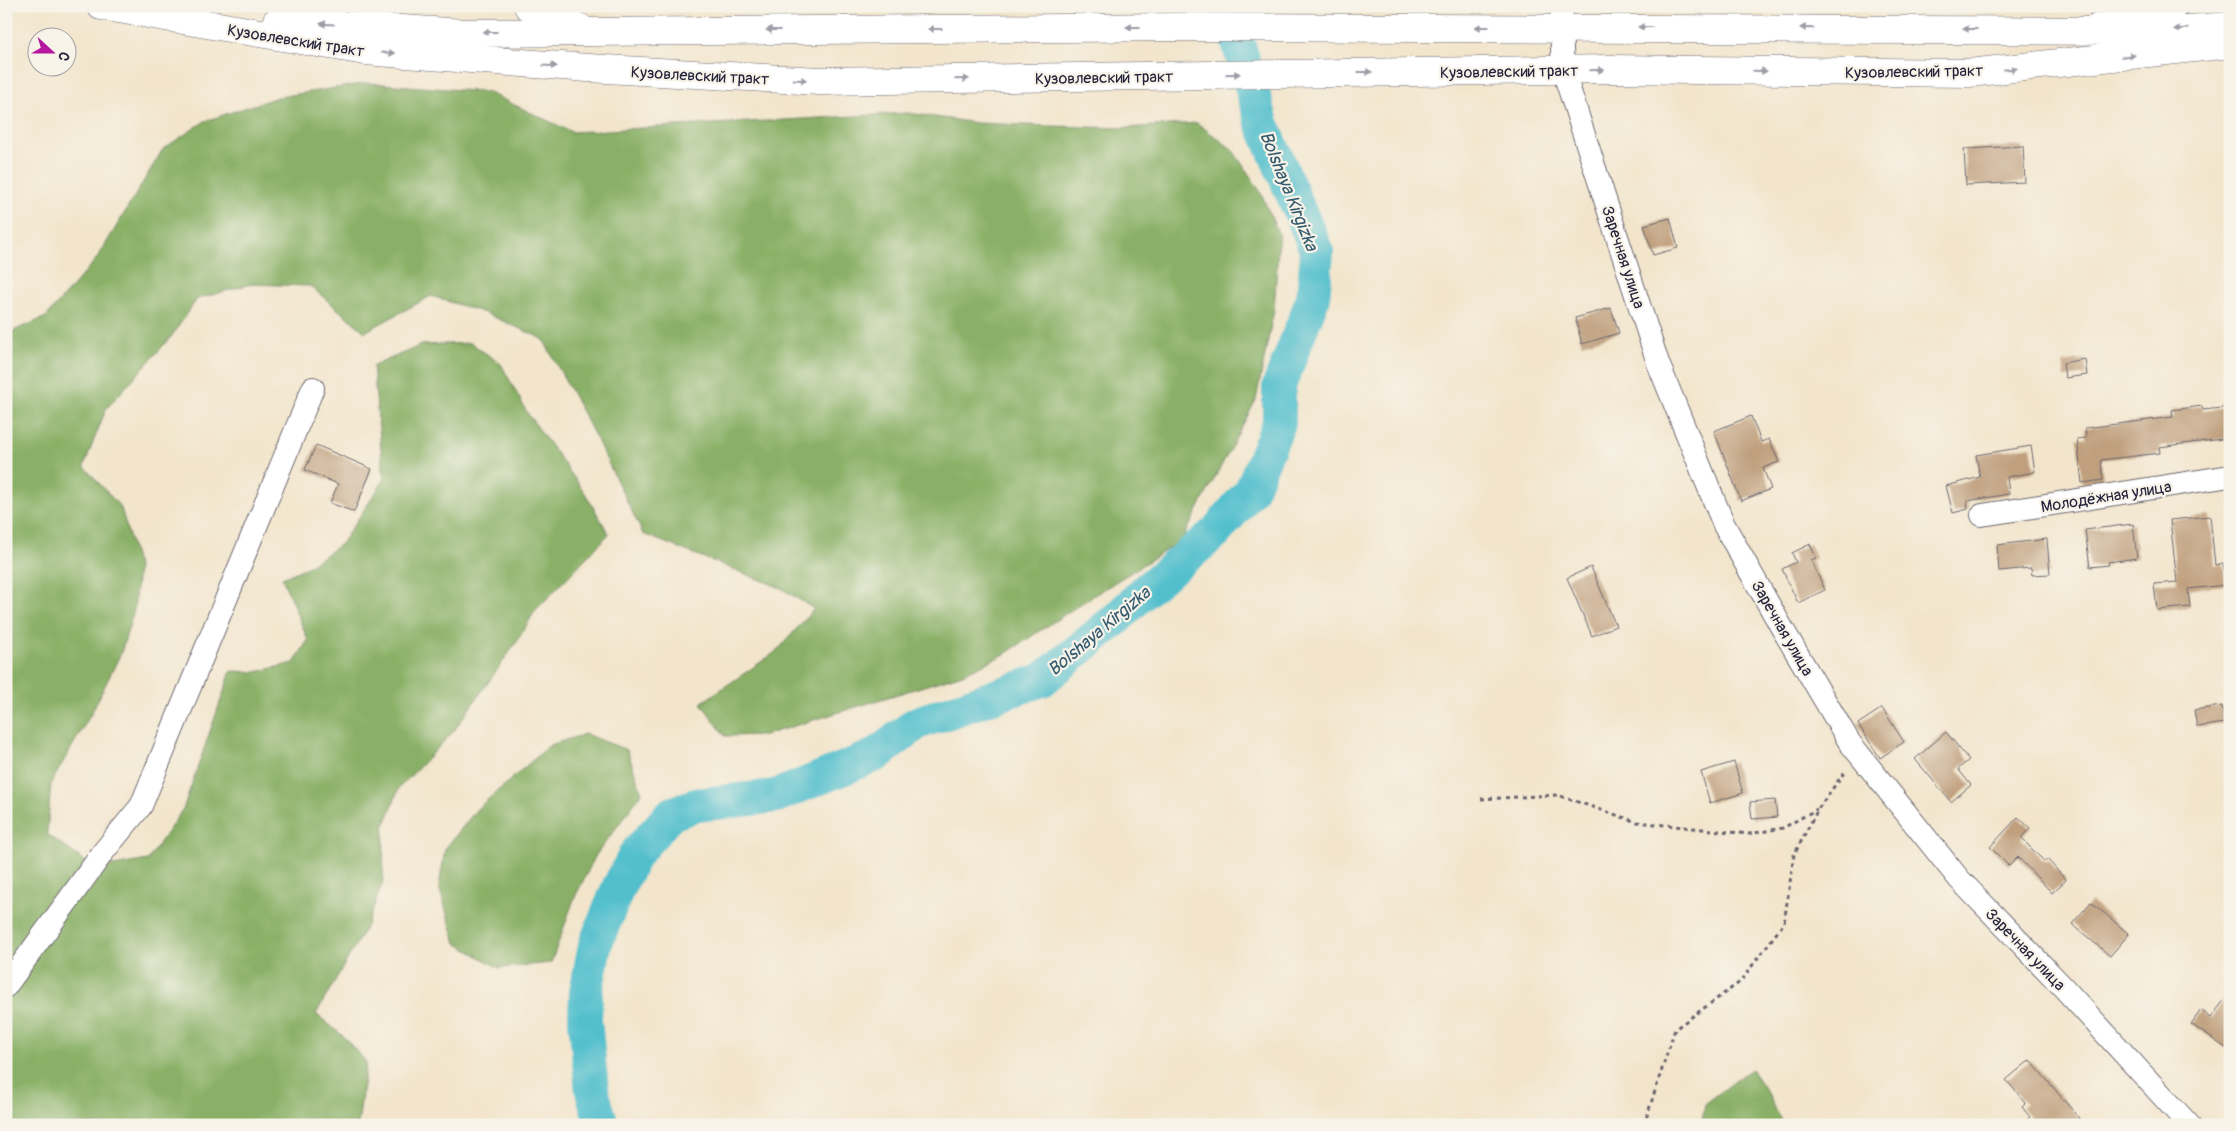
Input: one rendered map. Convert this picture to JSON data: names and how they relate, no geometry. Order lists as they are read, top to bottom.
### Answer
{
  "streets": {
    "main road": ["Кузовлевский тракт"],
    "street": ["Заречная улица", "Молодёжная улица"]
  },
  "crossings": [
    ["Кузовлевский тракт", "Заречная улица"]
  ],
  "water": ["Bolshaya Kirgizka"],
  "north": "right"
}
